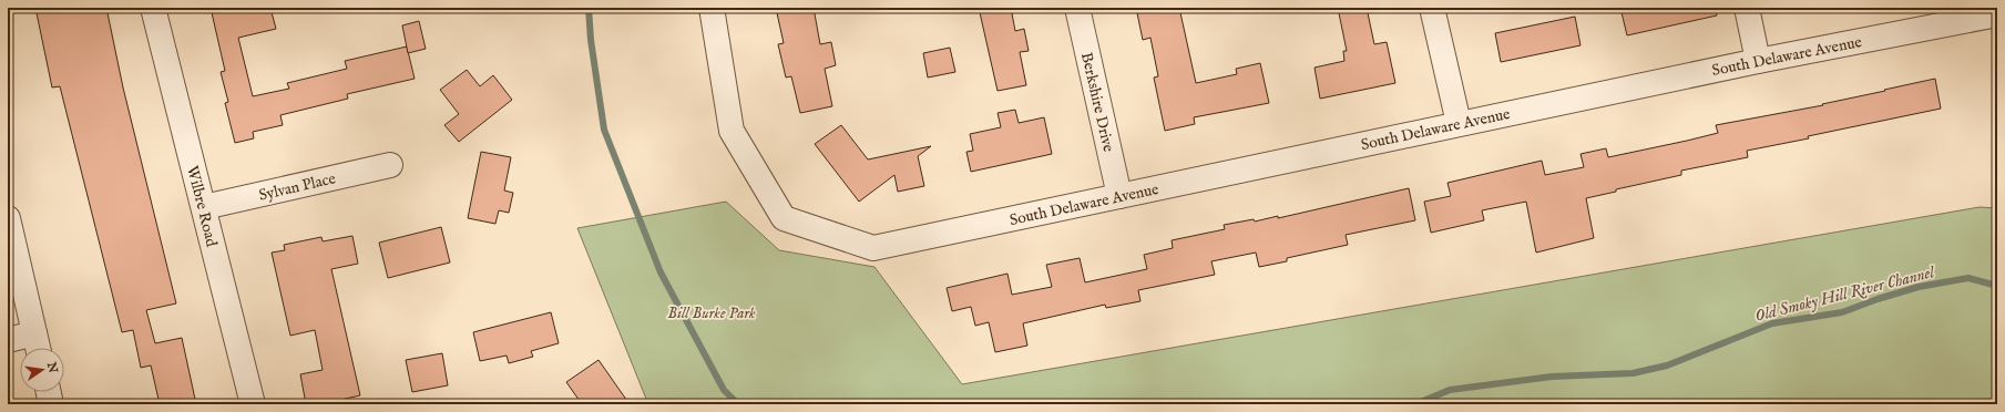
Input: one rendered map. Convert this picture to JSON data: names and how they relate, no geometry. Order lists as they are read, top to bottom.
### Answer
{
  "streets": {
    "street": [
      "South Delaware Avenue",
      "Berkshire Drive",
      "Sylvan Place",
      "Wilbre Road"
    ]
  },
  "crossings": [
    ["South Delaware Avenue", "Berkshire Drive"],
    ["Sylvan Place", "Wilbre Road"]
  ],
  "water": ["Old Smoky Hill River Channel"],
  "parks": ["Bill Burke Park"],
  "north": "right"
}
